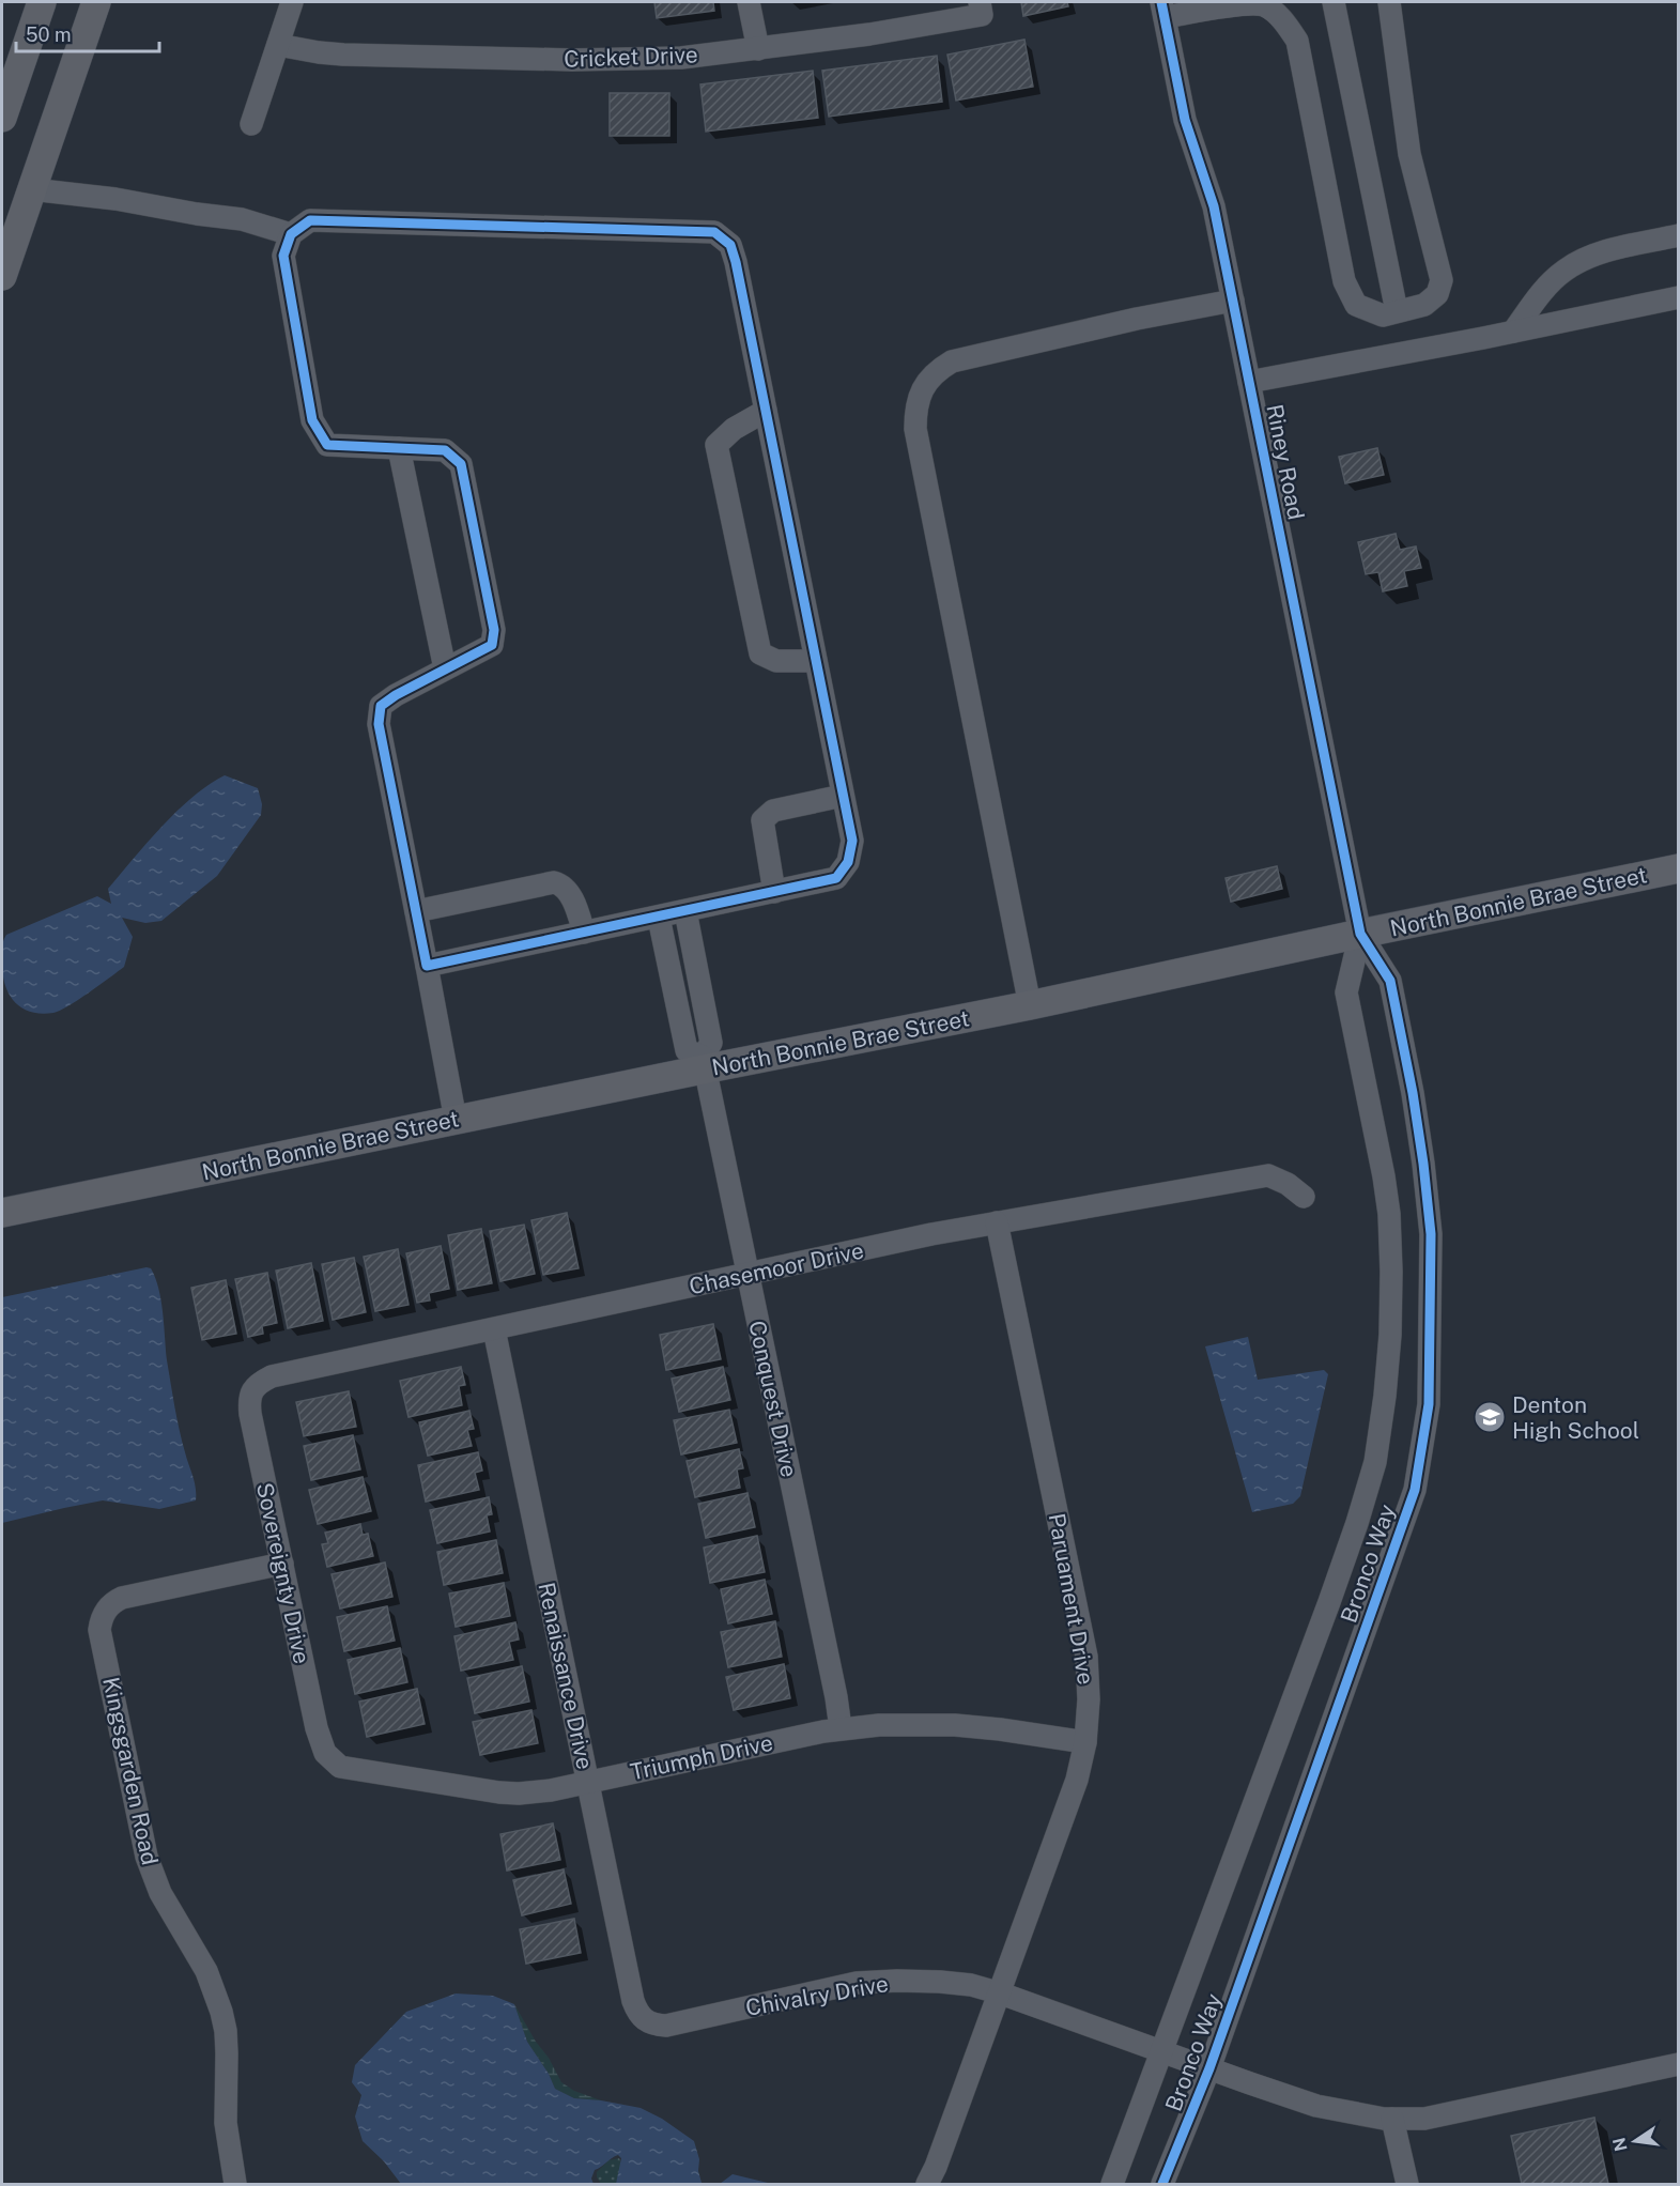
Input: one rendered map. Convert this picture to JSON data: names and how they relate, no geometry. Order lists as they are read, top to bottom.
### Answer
{
  "streets": {
    "main road": ["North Bonnie Brae Street"],
    "street": [
      "Cricket Drive",
      "Riney Road",
      "Chasemoor Drive",
      "Conquest Drive",
      "Bronco Way",
      "Sovereignty Drive",
      "Paruament Drive",
      "Renaissance Drive",
      "Triumph Drive",
      "Kingsgarden Road",
      "Chivalry Drive"
    ]
  },
  "crossings": [
    ["Riney Road", "North Bonnie Brae Street"],
    ["Riney Road", "Bronco Way"],
    ["North Bonnie Brae Street", "Conquest Drive"],
    ["North Bonnie Brae Street", "Bronco Way"],
    ["Chasemoor Drive", "Conquest Drive"],
    ["Chasemoor Drive", "Sovereignty Drive"],
    ["Chasemoor Drive", "Paruament Drive"],
    ["Chasemoor Drive", "Renaissance Drive"],
    ["Conquest Drive", "Triumph Drive"],
    ["Bronco Way", "Chivalry Drive"],
    ["Sovereignty Drive", "Triumph Drive"],
    ["Sovereignty Drive", "Kingsgarden Road"],
    ["Paruament Drive", "Triumph Drive"],
    ["Paruament Drive", "Chivalry Drive"],
    ["Renaissance Drive", "Triumph Drive"],
    ["Renaissance Drive", "Chivalry Drive"]
  ],
  "places": {
    "school or university": ["Denton High School"]
  },
  "scale_bar": "50 m",
  "north": "left"
}
